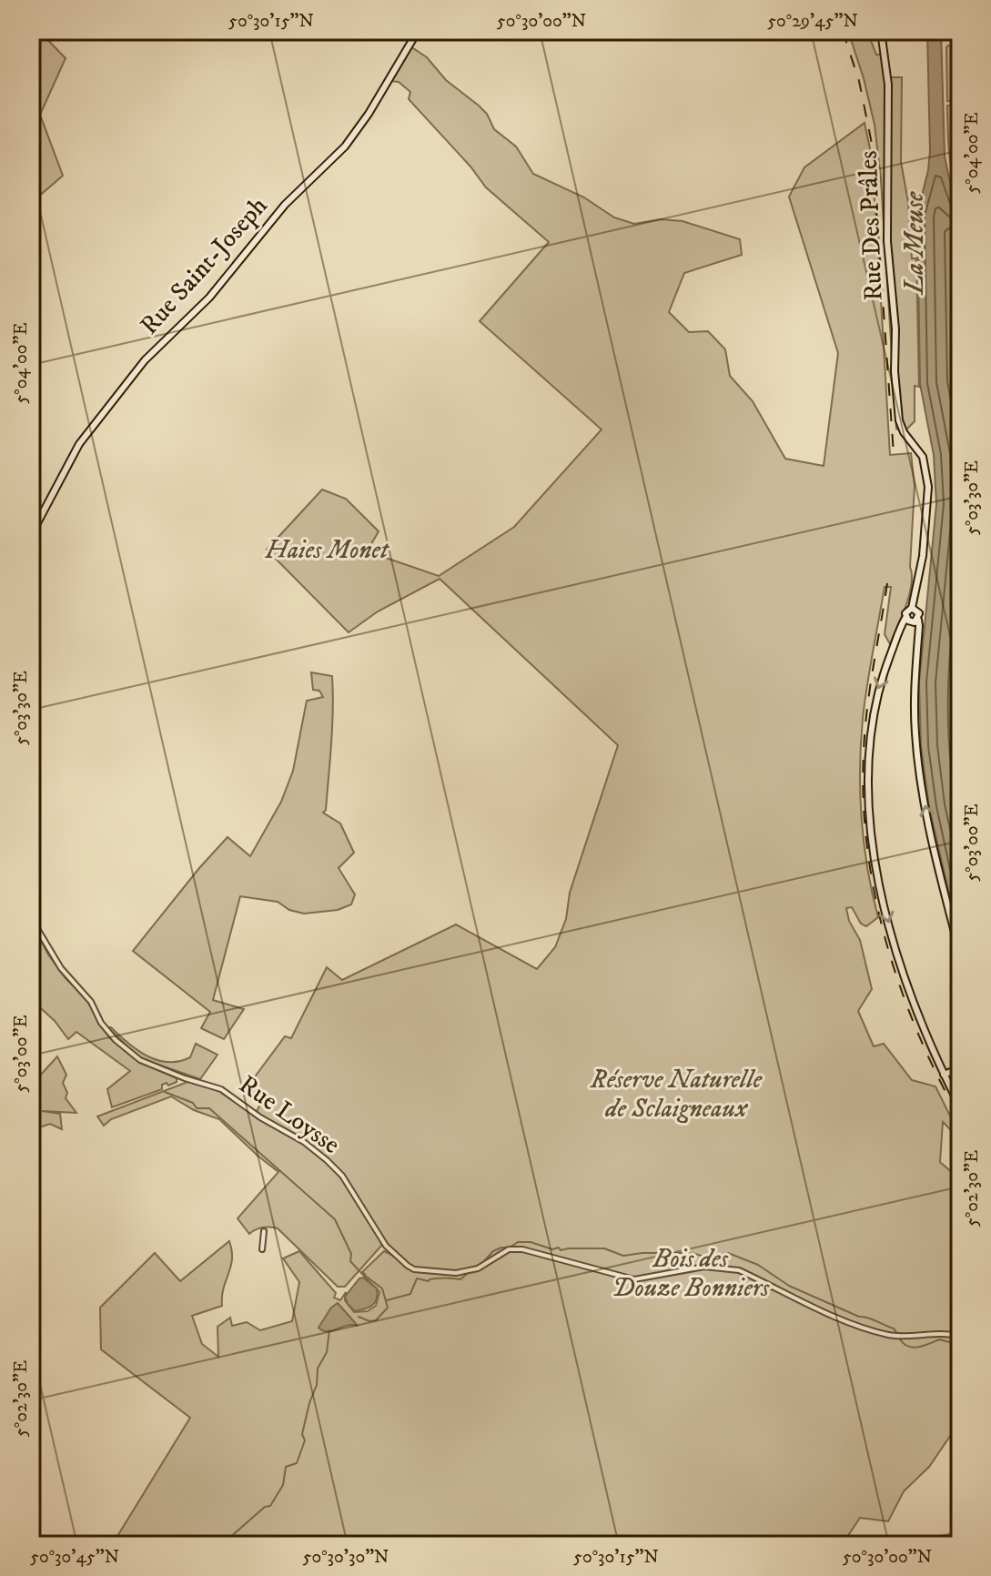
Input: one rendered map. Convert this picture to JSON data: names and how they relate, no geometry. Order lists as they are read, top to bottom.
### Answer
{
  "streets": {
    "street": ["Rue Des Prâles", "Rue Saint-Joseph", "Rue Loysse"]
  },
  "water": ["La Meuse"],
  "parks": ["Haies Monet", "Réserve Naturelle de Sclaigneaux", "Bois des Douze Bonniers"],
  "coordinates": [
    "50°30'15\"N",
    "50°30'00\"N",
    "50°29'45\"N",
    "5°04'00\"E",
    "5°03'30\"E",
    "5°03'00\"E",
    "5°02'30\"E",
    "50°30'45\"N",
    "50°30'30\"N"
  ]
}
